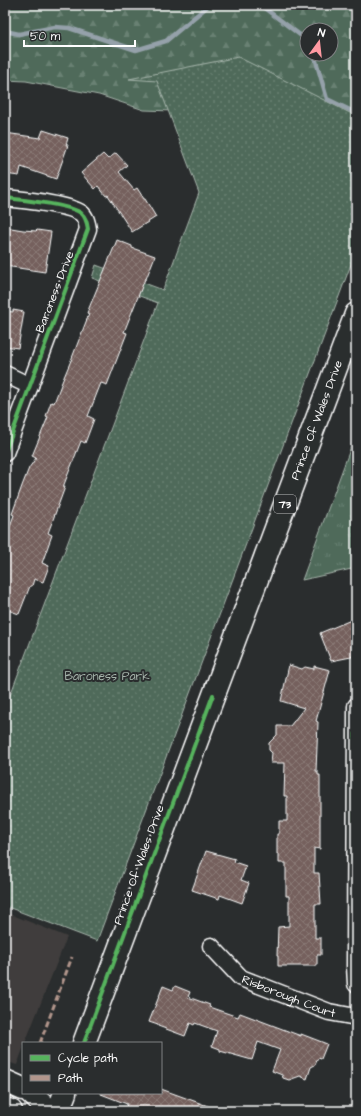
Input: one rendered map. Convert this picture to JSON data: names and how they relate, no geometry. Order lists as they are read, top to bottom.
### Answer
{
  "streets": {
    "main road": ["Prince Of Wales Drive", "73"],
    "street": ["Baroness Drive", "Risborough Court"]
  },
  "parks": ["Baroness Park"],
  "legend": ["Cycle path", "Path"],
  "scale_bar": "50 m",
  "north": "top"
}
